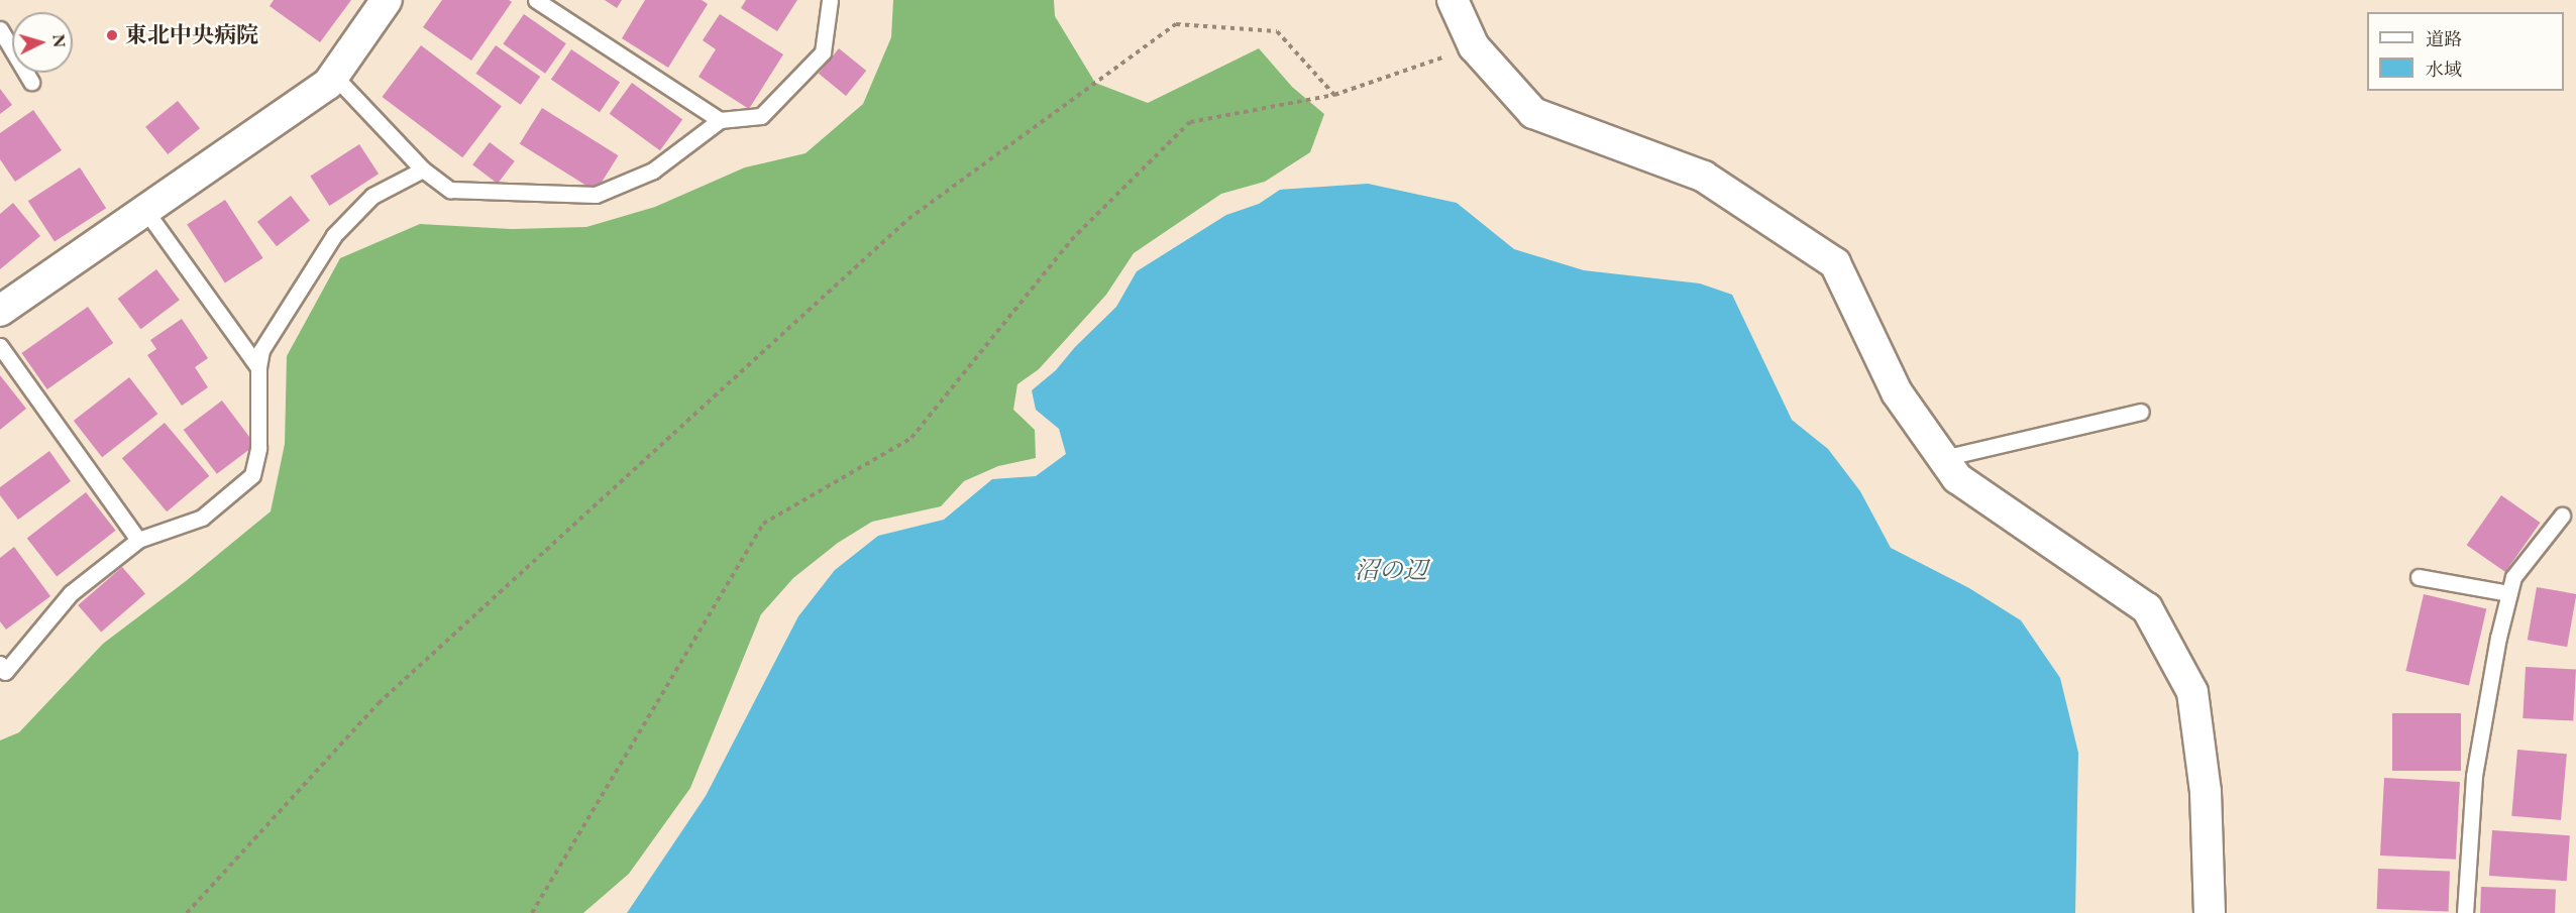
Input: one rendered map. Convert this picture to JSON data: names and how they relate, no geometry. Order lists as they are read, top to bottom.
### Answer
{
  "water": ["沼の辺"],
  "places": ["東北中央病院"],
  "legend": ["道路", "水域"],
  "north": "right"
}
